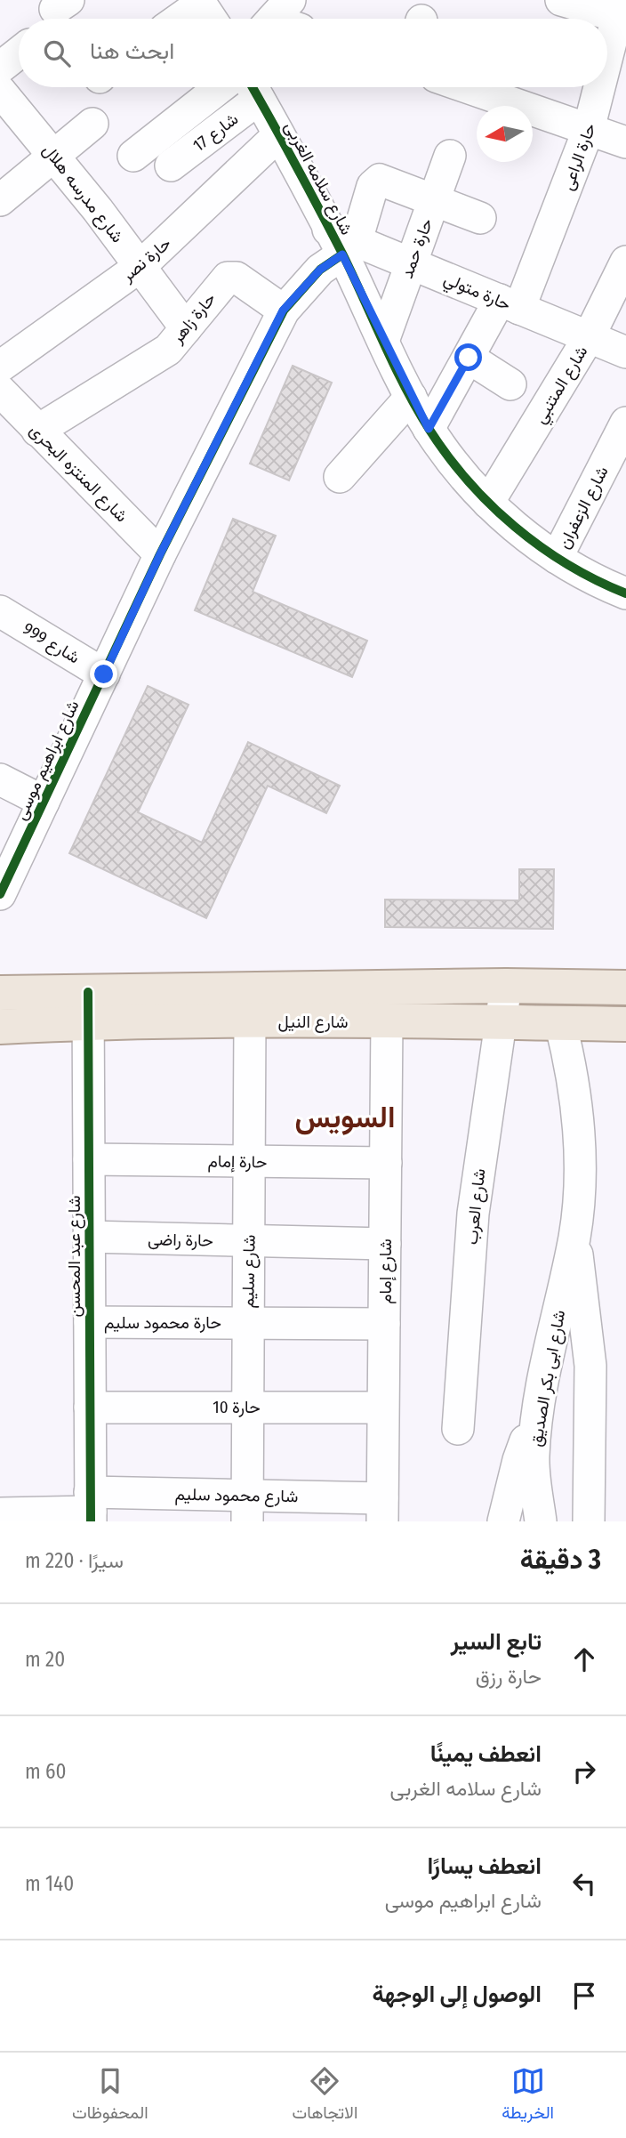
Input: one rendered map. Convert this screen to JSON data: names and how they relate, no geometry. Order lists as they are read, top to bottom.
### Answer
{
  "streets": {
    "main road": ["شارع النيل"],
    "street": [
      "شارع 17",
      "حارة الراعى",
      "شارع سلامه الغربى",
      "شارع مدرسه هلال",
      "حارة حمد",
      "حارة نصر",
      "حارة متولي",
      "حارة زاهر",
      "شارع المتنبي",
      "شارع المنتزه البحرى",
      "شارع الزعفران",
      "شارع 999",
      "شارع ابراهيم موسى",
      "حارة إمام",
      "شارع العرب",
      "حارة راضى",
      "شارع عبد المحسن",
      "شارع سليم",
      "شارع إمام",
      "حارة محمود سليم",
      "شارع ابى بكر الصديق",
      "حارة 10",
      "شارع محمود سليم"
    ]
  },
  "crossings": [
    ["شارع 17", "شارع سلامه الغربى"],
    ["حارة الراعى", "شارع سلامه الغربى"],
    ["حارة الراعى", "حارة متولي"],
    ["شارع سلامه الغربى", "حارة حمد"],
    ["شارع سلامه الغربى", "حارة نصر"],
    ["شارع سلامه الغربى", "حارة متولي"],
    ["شارع سلامه الغربى", "شارع المتنبي"],
    ["شارع سلامه الغربى", "شارع الزعفران"],
    ["شارع سلامه الغربى", "شارع ابراهيم موسى"],
    ["شارع مدرسه هلال", "حارة نصر"],
    ["شارع مدرسه هلال", "حارة زاهر"],
    ["حارة حمد", "حارة متولي"],
    ["حارة متولي", "شارع المتنبي"],
    ["حارة متولي", "شارع ابراهيم موسى"],
    ["حارة زاهر", "شارع المنتزه البحرى"],
    ["حارة زاهر", "شارع ابراهيم موسى"],
    ["شارع المنتزه البحرى", "شارع ابراهيم موسى"],
    ["شارع 999", "شارع ابراهيم موسى"],
    ["شارع النيل", "شارع العرب"],
    ["شارع النيل", "شارع عبد المحسن"],
    ["شارع النيل", "شارع سليم"],
    ["شارع النيل", "شارع إمام"],
    ["شارع النيل", "شارع ابى بكر الصديق"],
    ["حارة إمام", "شارع عبد المحسن"],
    ["حارة إمام", "شارع سليم"],
    ["حارة إمام", "شارع إمام"],
    ["حارة راضى", "شارع عبد المحسن"],
    ["حارة راضى", "شارع سليم"],
    ["حارة راضى", "شارع إمام"],
    ["شارع عبد المحسن", "حارة محمود سليم"],
    ["شارع عبد المحسن", "حارة 10"],
    ["شارع عبد المحسن", "شارع محمود سليم"],
    ["شارع سليم", "حارة محمود سليم"],
    ["شارع سليم", "حارة 10"],
    ["شارع سليم", "شارع محمود سليم"],
    ["شارع إمام", "حارة محمود سليم"],
    ["شارع إمام", "حارة 10"],
    ["شارع إمام", "شارع محمود سليم"]
  ],
  "districts": ["السويس"],
  "north": "left",
  "page": {
    "search": "ابحث هنا",
    "heading": ["3 دقيقة", "سيرًا · 220 m"],
    "list": [
      ["تابع السير", "حارة رزق", "20 m"],
      ["انعطف يمينًا", "شارع سلامه الغربى", "60 m"],
      ["انعطف يسارًا", "شارع ابراهيم موسى", "140 m"],
      "الوصول إلى الوجهة"
    ],
    "nav": ["الخريطة", "الاتجاهات", "المحفوظات"]
  }
}
